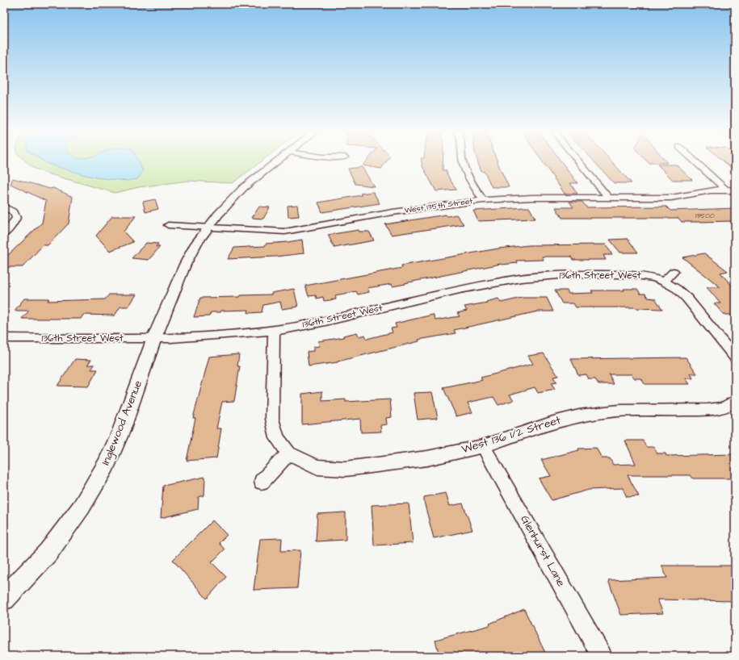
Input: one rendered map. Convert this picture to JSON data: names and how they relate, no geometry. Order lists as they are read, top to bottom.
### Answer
{
  "streets": {
    "street": [
      "West 135th Street",
      "136th Street West",
      "Inglewood Avenue",
      "West 136 1/2 Street",
      "Glenhurst Lane"
    ]
  },
  "crossings": [
    ["West 135th Street", "Inglewood Avenue"],
    ["136th Street West", "Inglewood Avenue"],
    ["West 136 1/2 Street", "Glenhurst Lane"]
  ],
  "house_numbers": ["13500"]
}
